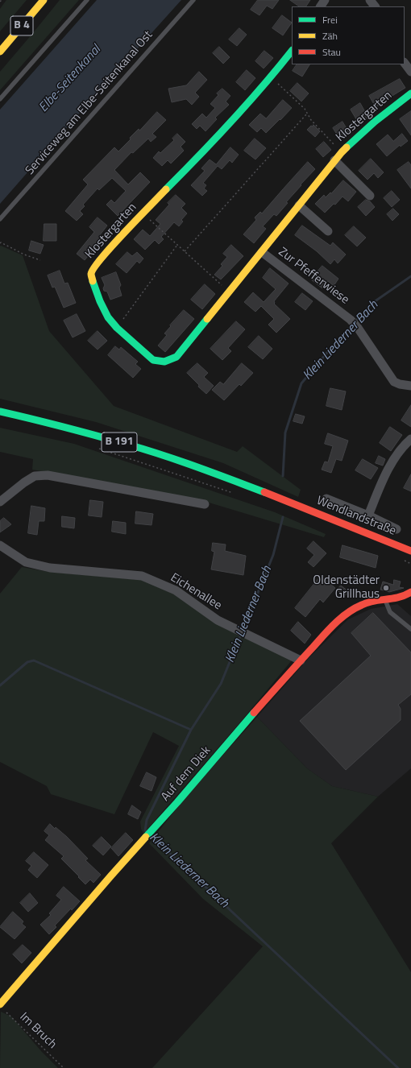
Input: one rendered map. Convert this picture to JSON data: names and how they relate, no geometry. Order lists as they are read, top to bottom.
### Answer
{
  "streets": {
    "main road": [
      "B 4",
      "Klostergarten",
      "B 191",
      "Wendlandstraße",
      "Auf dem Diek"
    ],
    "street": ["Zur Pfefferwiese", "Eichenallee"],
    "lane": ["Serviceweg am Elbe-Seitenkanal Ost"],
    "path": ["Im Bruch"]
  },
  "crossings": [
    ["Klostergarten", "Zur Pfefferwiese"],
    ["Eichenallee", "Auf dem Diek"],
    ["Auf dem Diek", "Im Bruch"]
  ],
  "water": ["Elbe-Seitenkanal", "Klein Liederner Bach"],
  "places": ["Oldenstädter Grillhaus"],
  "legend": ["Frei", "Zäh", "Stau"]
}
